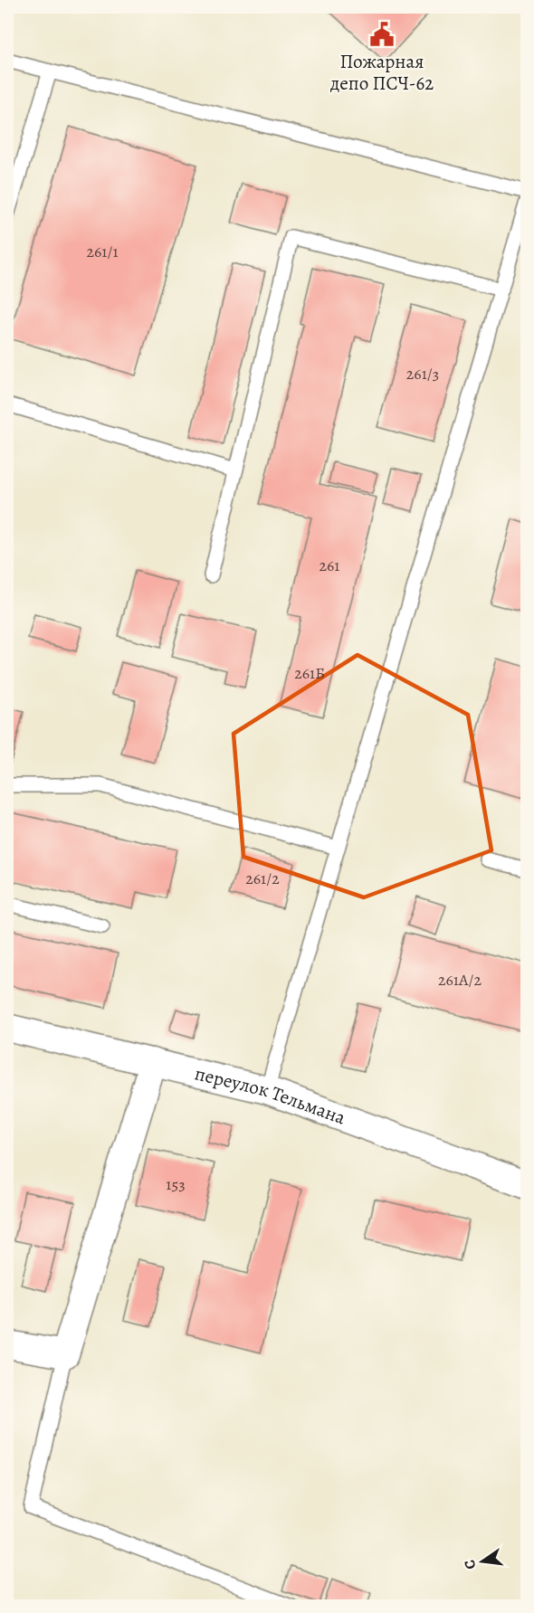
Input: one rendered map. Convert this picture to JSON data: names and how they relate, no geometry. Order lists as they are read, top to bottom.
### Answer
{
  "streets": {
    "street": ["переулок Тельмана"]
  },
  "places": {
    "public building": ["Пожарная депо ПСЧ-62"]
  },
  "house_numbers": [
    "261/1",
    "261/3",
    "261",
    "261Б",
    "261/2",
    "261А/2",
    "153"
  ],
  "north": "left"
}
